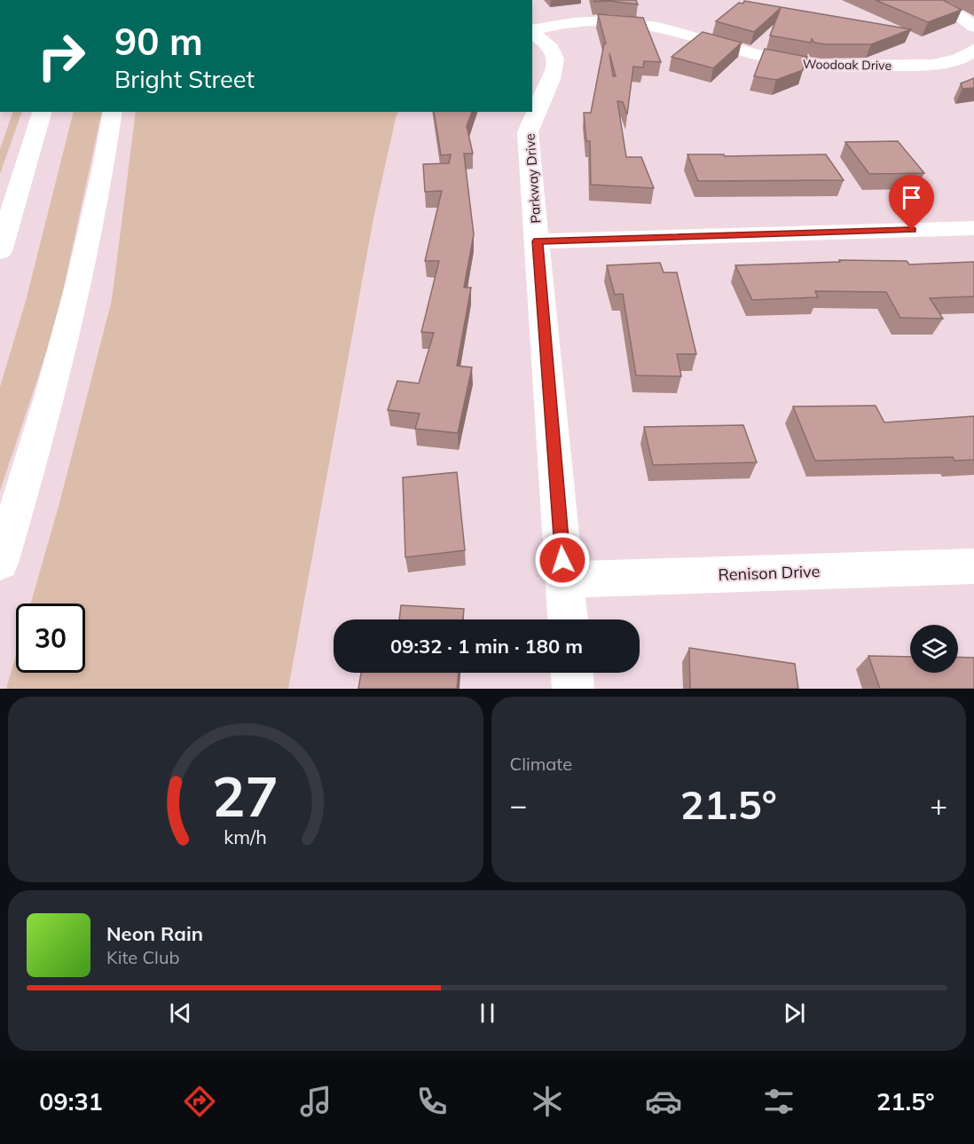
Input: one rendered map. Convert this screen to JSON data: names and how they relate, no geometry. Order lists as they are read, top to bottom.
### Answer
{
  "streets": {
    "main road": ["Woodoak Drive", "Parkway Drive", "Renison Drive"]
  },
  "crossings": [
    ["Parkway Drive", "Renison Drive"]
  ],
  "page": {
    "turn": ["90 m", "Bright Street"],
    "limit": "30",
    "trip": "09:32 · 1 min · 180 m",
    "tile": "Climate",
    "heat": ["−", "21.5°", "+"],
    "song": ["Neon Rain", "Kite Club"],
    "tabs": ["09:31", "21.5°"],
    "gauge": ["27", "km/h"]
  }
}
